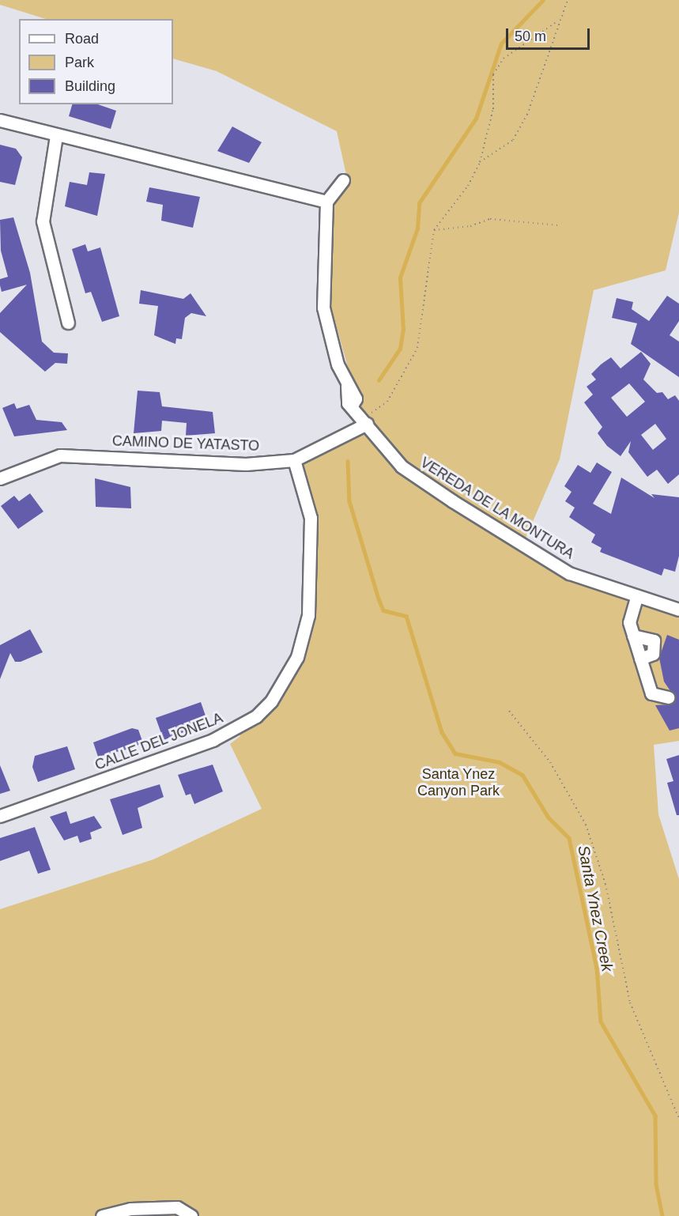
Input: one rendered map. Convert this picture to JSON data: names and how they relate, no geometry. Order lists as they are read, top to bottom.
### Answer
{
  "streets": {
    "street": ["CAMINO DE YATASTO", "VEREDA DE LA MONTURA", "CALLE DEL JONELA"]
  },
  "crossings": [
    ["CAMINO DE YATASTO", "VEREDA DE LA MONTURA"],
    ["CAMINO DE YATASTO", "CALLE DEL JONELA"]
  ],
  "water": ["Santa Ynez Creek"],
  "parks": ["Santa Ynez Canyon Park"],
  "legend": ["Road", "Park", "Building"],
  "scale_bar": "50 m"
}
